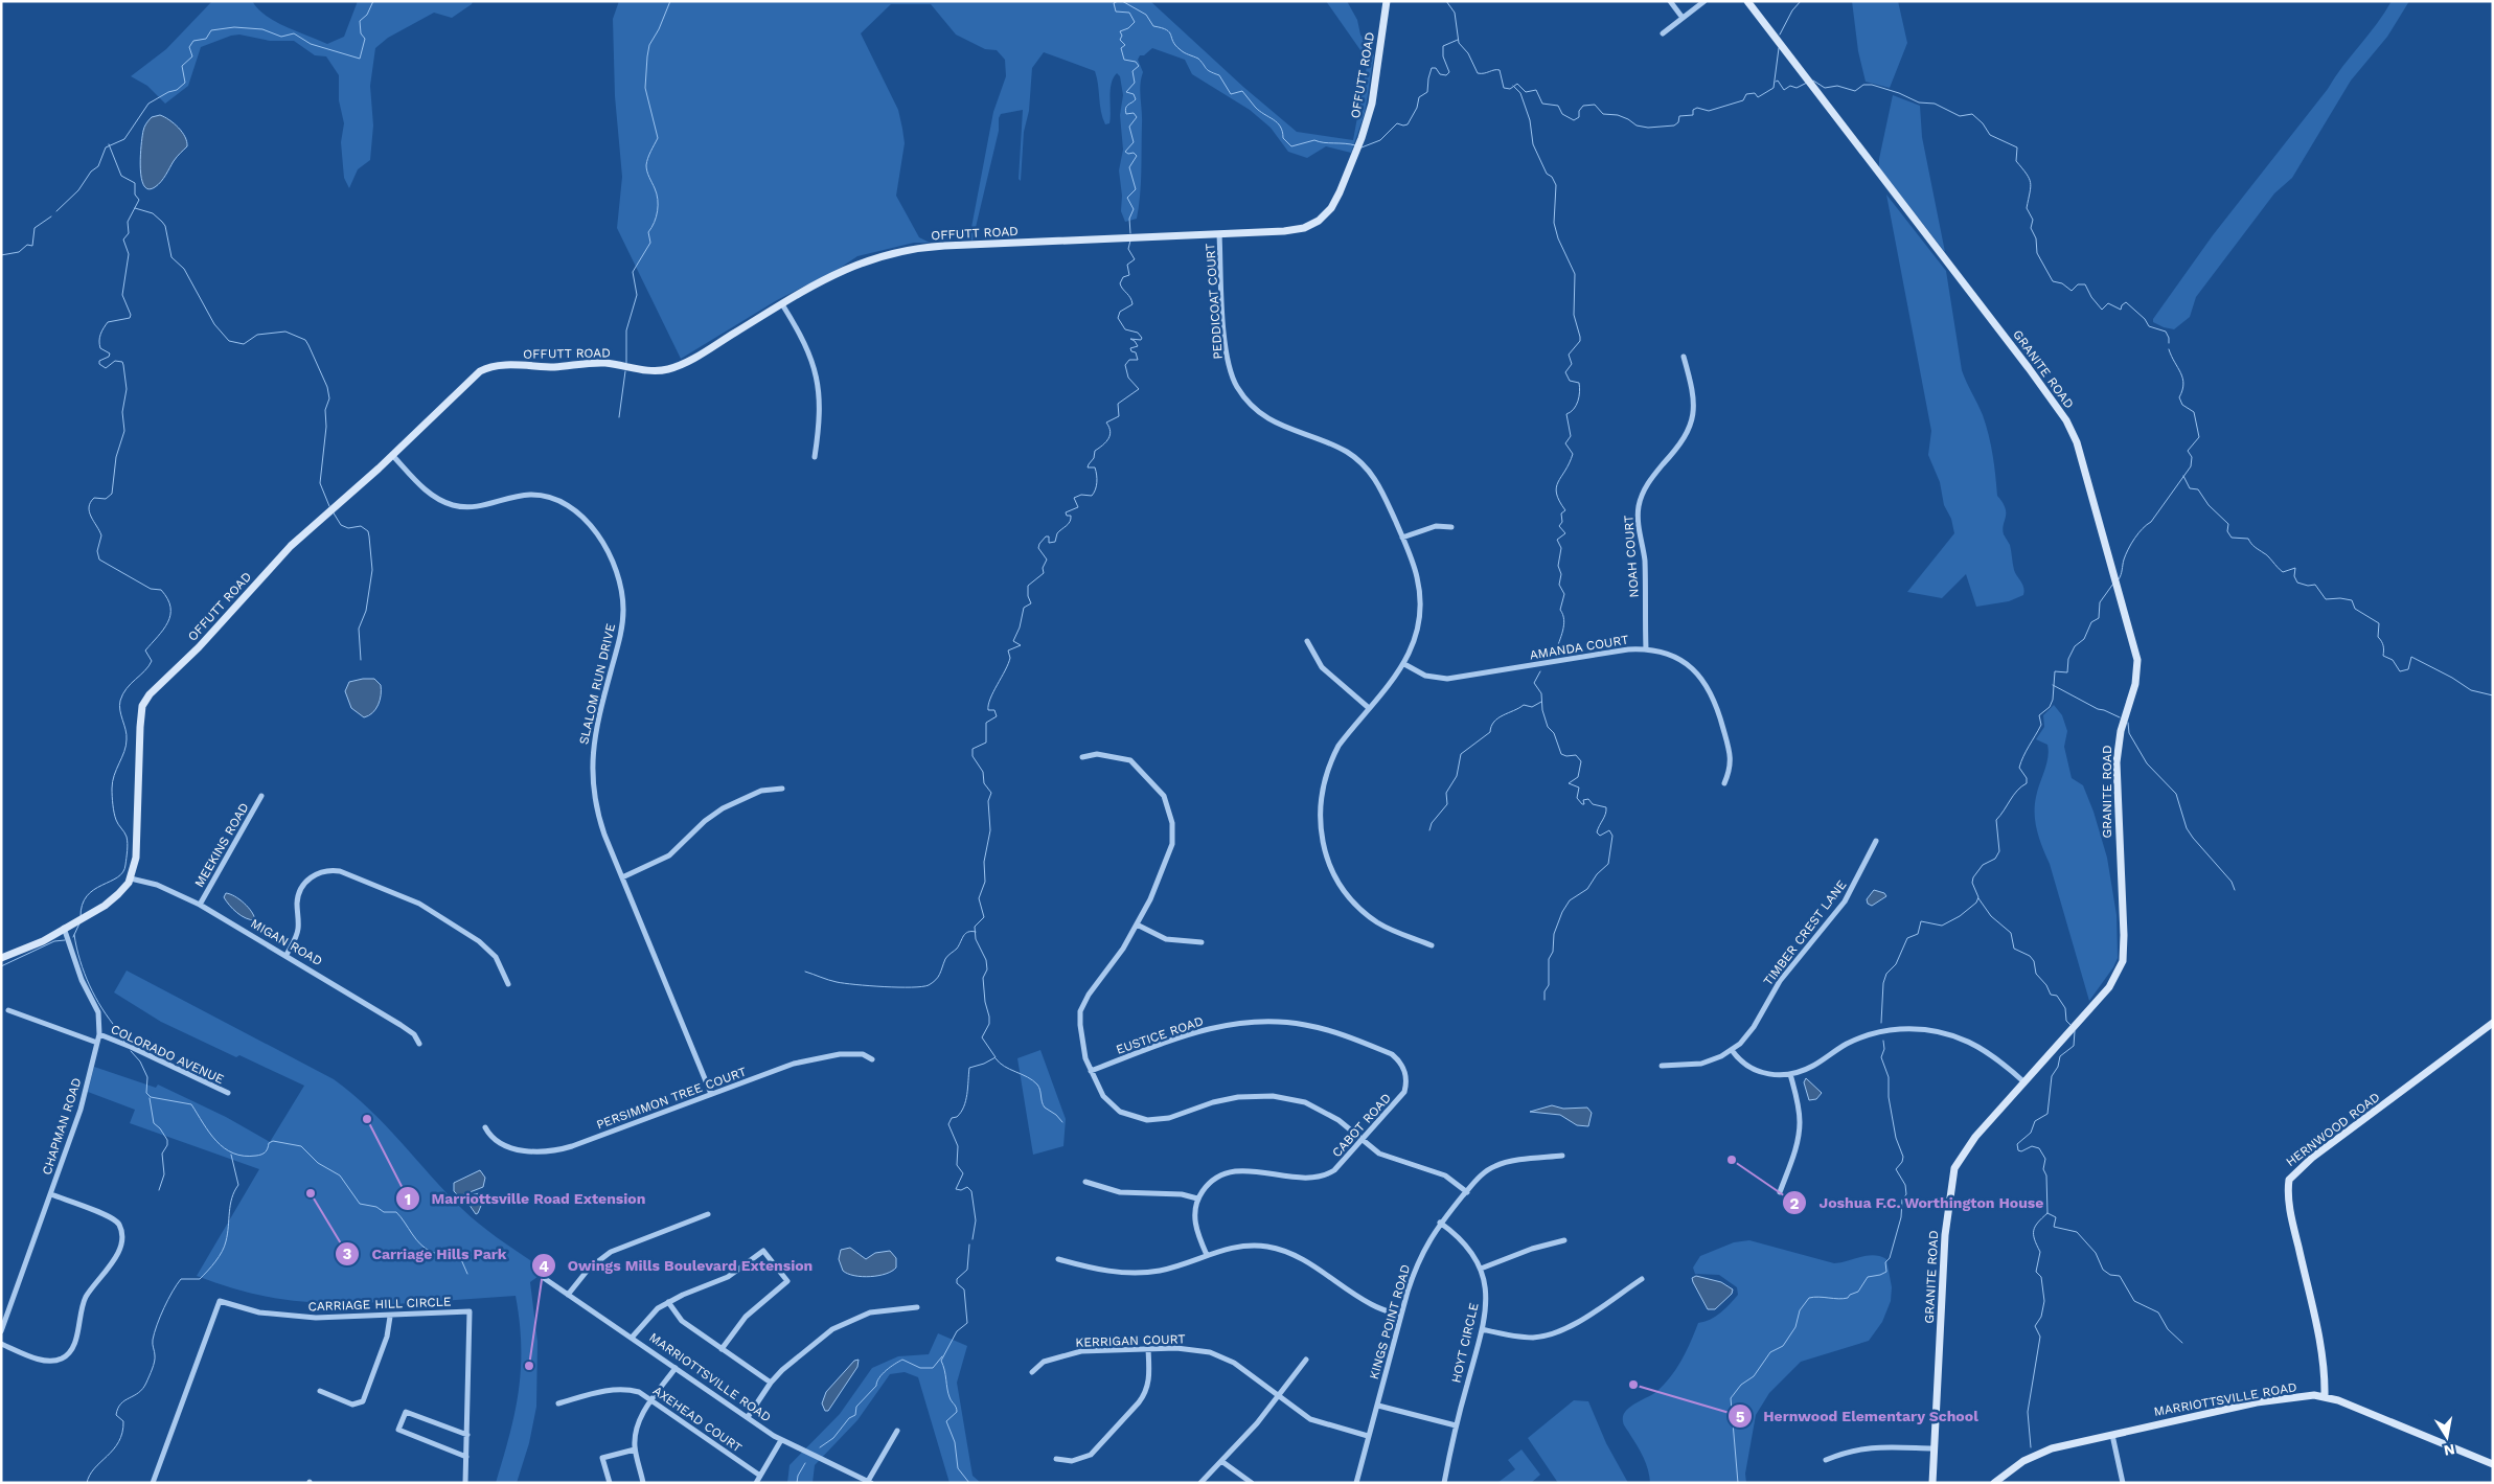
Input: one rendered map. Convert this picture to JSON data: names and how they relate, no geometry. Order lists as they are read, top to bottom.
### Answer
{
  "streets": {
    "street": [
      "OFFUTT ROAD",
      "PEDDICOAT COURT",
      "GRANITE ROAD",
      "NOAH COURT",
      "AMANDA COURT",
      "SLALOM RUN DRIVE",
      "MEEKINS ROAD",
      "TIMBER CREST LANE",
      "MIGAN ROAD",
      "EUSTICE ROAD",
      "COLORADO AVENUE",
      "PERSIMMON TREE COURT",
      "CABOT ROAD",
      "CHAPMAN ROAD",
      "HERNWOOD ROAD",
      "CARRIAGE HILL CIRCLE",
      "KINGS POINT ROAD",
      "KERRIGAN COURT",
      "HOYT CIRCLE",
      "MARRIOTTSVILLE ROAD",
      "AXEHEAD COURT"
    ]
  },
  "crossings": [
    ["OFFUTT ROAD", "PEDDICOAT COURT"],
    ["OFFUTT ROAD", "SLALOM RUN DRIVE"],
    ["OFFUTT ROAD", "MIGAN ROAD"],
    ["OFFUTT ROAD", "CHAPMAN ROAD"],
    ["PEDDICOAT COURT", "AMANDA COURT"],
    ["NOAH COURT", "AMANDA COURT"],
    ["SLALOM RUN DRIVE", "PERSIMMON TREE COURT"],
    ["MEEKINS ROAD", "MIGAN ROAD"],
    ["EUSTICE ROAD", "CABOT ROAD"],
    ["COLORADO AVENUE", "CHAPMAN ROAD"],
    ["HERNWOOD ROAD", "MARRIOTTSVILLE ROAD"],
    ["KINGS POINT ROAD", "KERRIGAN COURT"],
    ["KINGS POINT ROAD", "HOYT CIRCLE"]
  ],
  "places": [
    "Marriottsville Road Extension",
    "Joshua F.C. Worthington House",
    "Carriage Hills Park",
    "Owings Mills Boulevard Extension",
    "Hernwood Elementary School"
  ],
  "north": "bottom"
}
